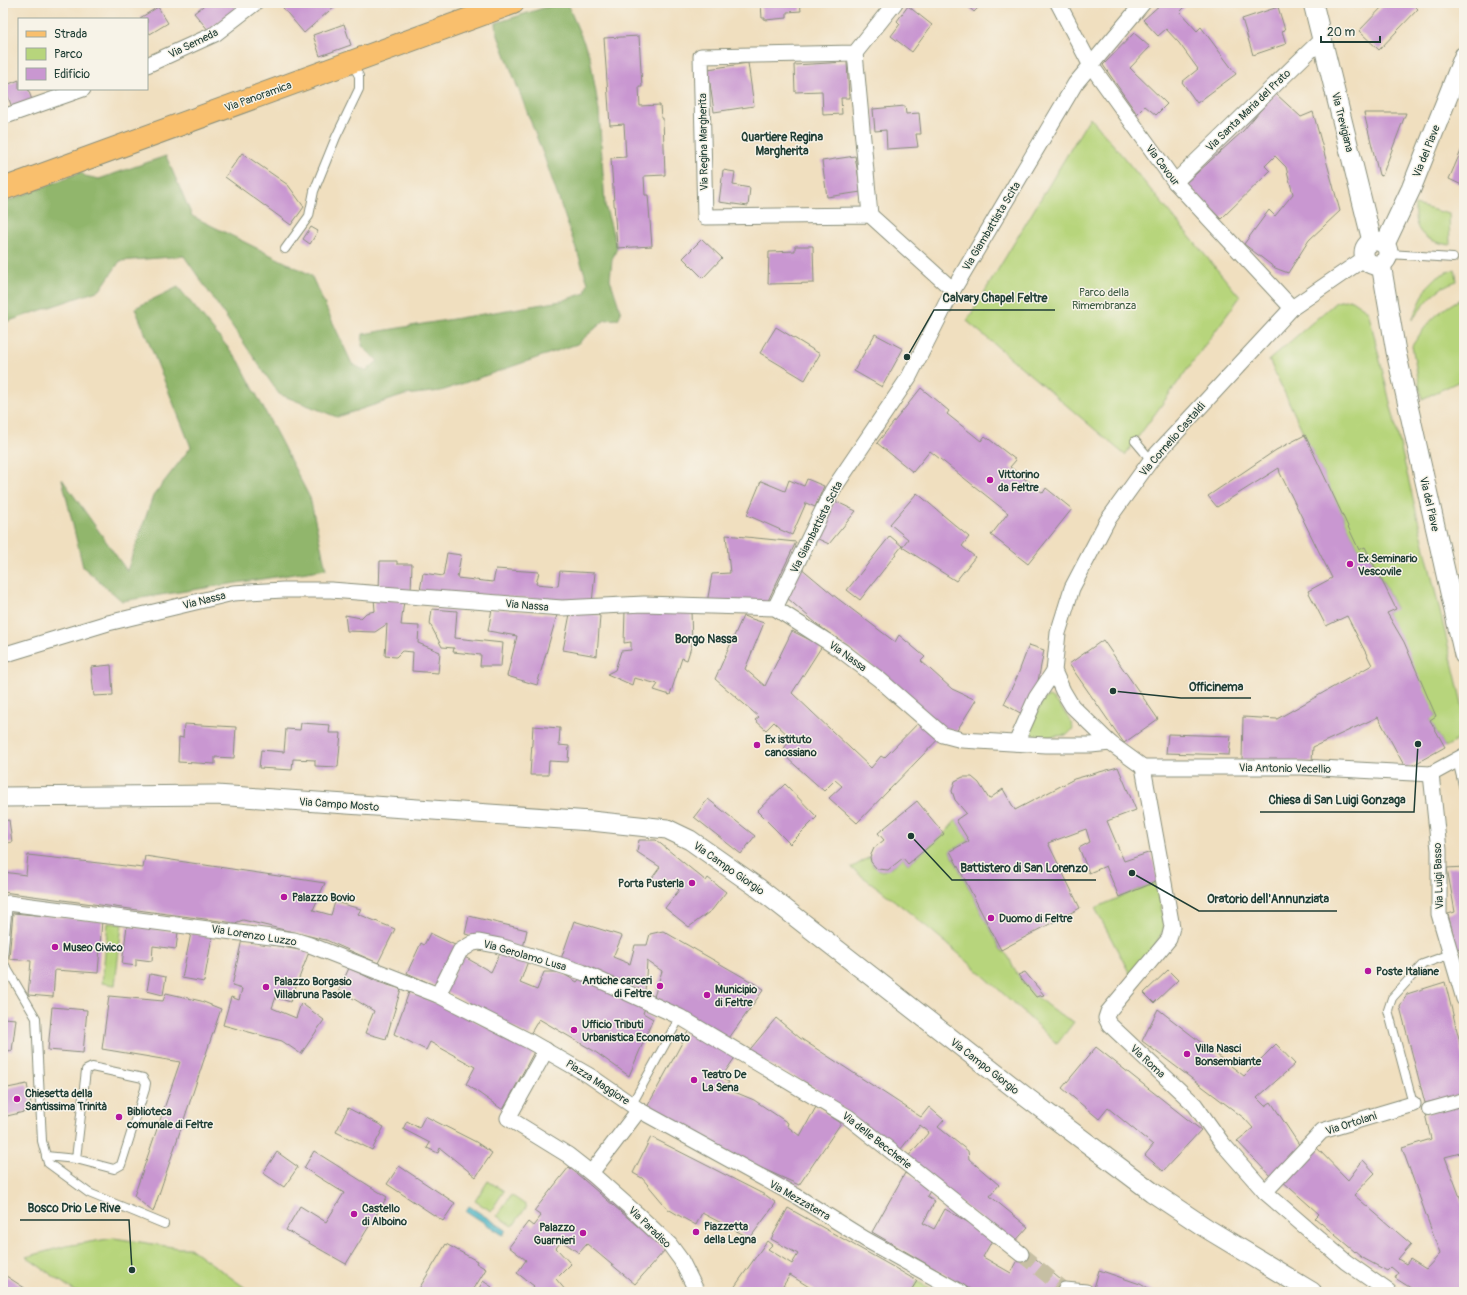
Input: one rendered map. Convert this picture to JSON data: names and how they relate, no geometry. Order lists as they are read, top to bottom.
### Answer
{
  "streets": {
    "main road": ["Via Panoramica"],
    "street": [
      "Via Semeda",
      "Via Santa Maria del Prato",
      "Via Trevigiana",
      "Via Regina Margherita",
      "Via del Piave",
      "Via Cavour",
      "Via Giambattista Scita",
      "Via Cornelio Castaldi",
      "Via Nassa",
      "Via Antonio Vecellio",
      "Via Campo Mosto",
      "Via Campo Giorgio",
      "Via Luigi Basso",
      "Via Lorenzo Luzzo",
      "Via Gerolamo Lusa",
      "Via Roma",
      "Piazza Maggiore",
      "Via Ortolani",
      "Via delle Beccherie",
      "Via Mezzaterra",
      "Via Paradiso"
    ]
  },
  "crossings": [
    ["Via Santa Maria del Prato", "Via Trevigiana"],
    ["Via Santa Maria del Prato", "Via Cavour"],
    ["Via Trevigiana", "Via del Piave"],
    ["Via Trevigiana", "Via Cornelio Castaldi"],
    ["Via del Piave", "Via Cornelio Castaldi"],
    ["Via Cavour", "Via Giambattista Scita"],
    ["Via Cavour", "Via Cornelio Castaldi"],
    ["Via Giambattista Scita", "Via Nassa"],
    ["Via Antonio Vecellio", "Via Luigi Basso"],
    ["Via Antonio Vecellio", "Via Roma"],
    ["Via Campo Mosto", "Via Campo Giorgio"],
    ["Via Lorenzo Luzzo", "Via Gerolamo Lusa"],
    ["Via Lorenzo Luzzo", "Piazza Maggiore"],
    ["Via Gerolamo Lusa", "Via delle Beccherie"],
    ["Via Roma", "Via Ortolani"],
    ["Piazza Maggiore", "Via Mezzaterra"],
    ["Piazza Maggiore", "Via Paradiso"]
  ],
  "districts": ["Quartiere Regina Margherita", "Borgo Nassa"],
  "parks": ["Parco della Rimembranza"],
  "places": [
    "Calvary Chapel Feltre",
    "Vittorino da Feltre",
    "Ex Seminario Vescovile",
    "Officinema",
    "Chiesa di San Luigi Gonzaga",
    "Ex istituto canossiano",
    "Battistero di San Lorenzo",
    "Oratorio dell'Annunziata",
    "Porta Pusterla",
    "Palazzo Bovio",
    "Duomo di Feltre",
    "Museo Civico",
    "Poste Italiane",
    "Antiche carceri di Feltre",
    "Palazzo Borgasio Villabruna Pasole",
    "Municipio di Feltre",
    "Ufficio Tributi Urbanistica Economato",
    "Villa Nasci Bonsembiante",
    "Teatro De La Sena",
    "Chiesetta della Santissima Trinità",
    "Biblioteca comunale di Feltre",
    "Castello di Alboino",
    "Piazzetta della Legna",
    "Palazzo Guarnieri",
    "Bosco Drio Le Rive"
  ],
  "legend": ["Strada", "Parco", "Edificio"],
  "scale_bar": "20 m"
}
